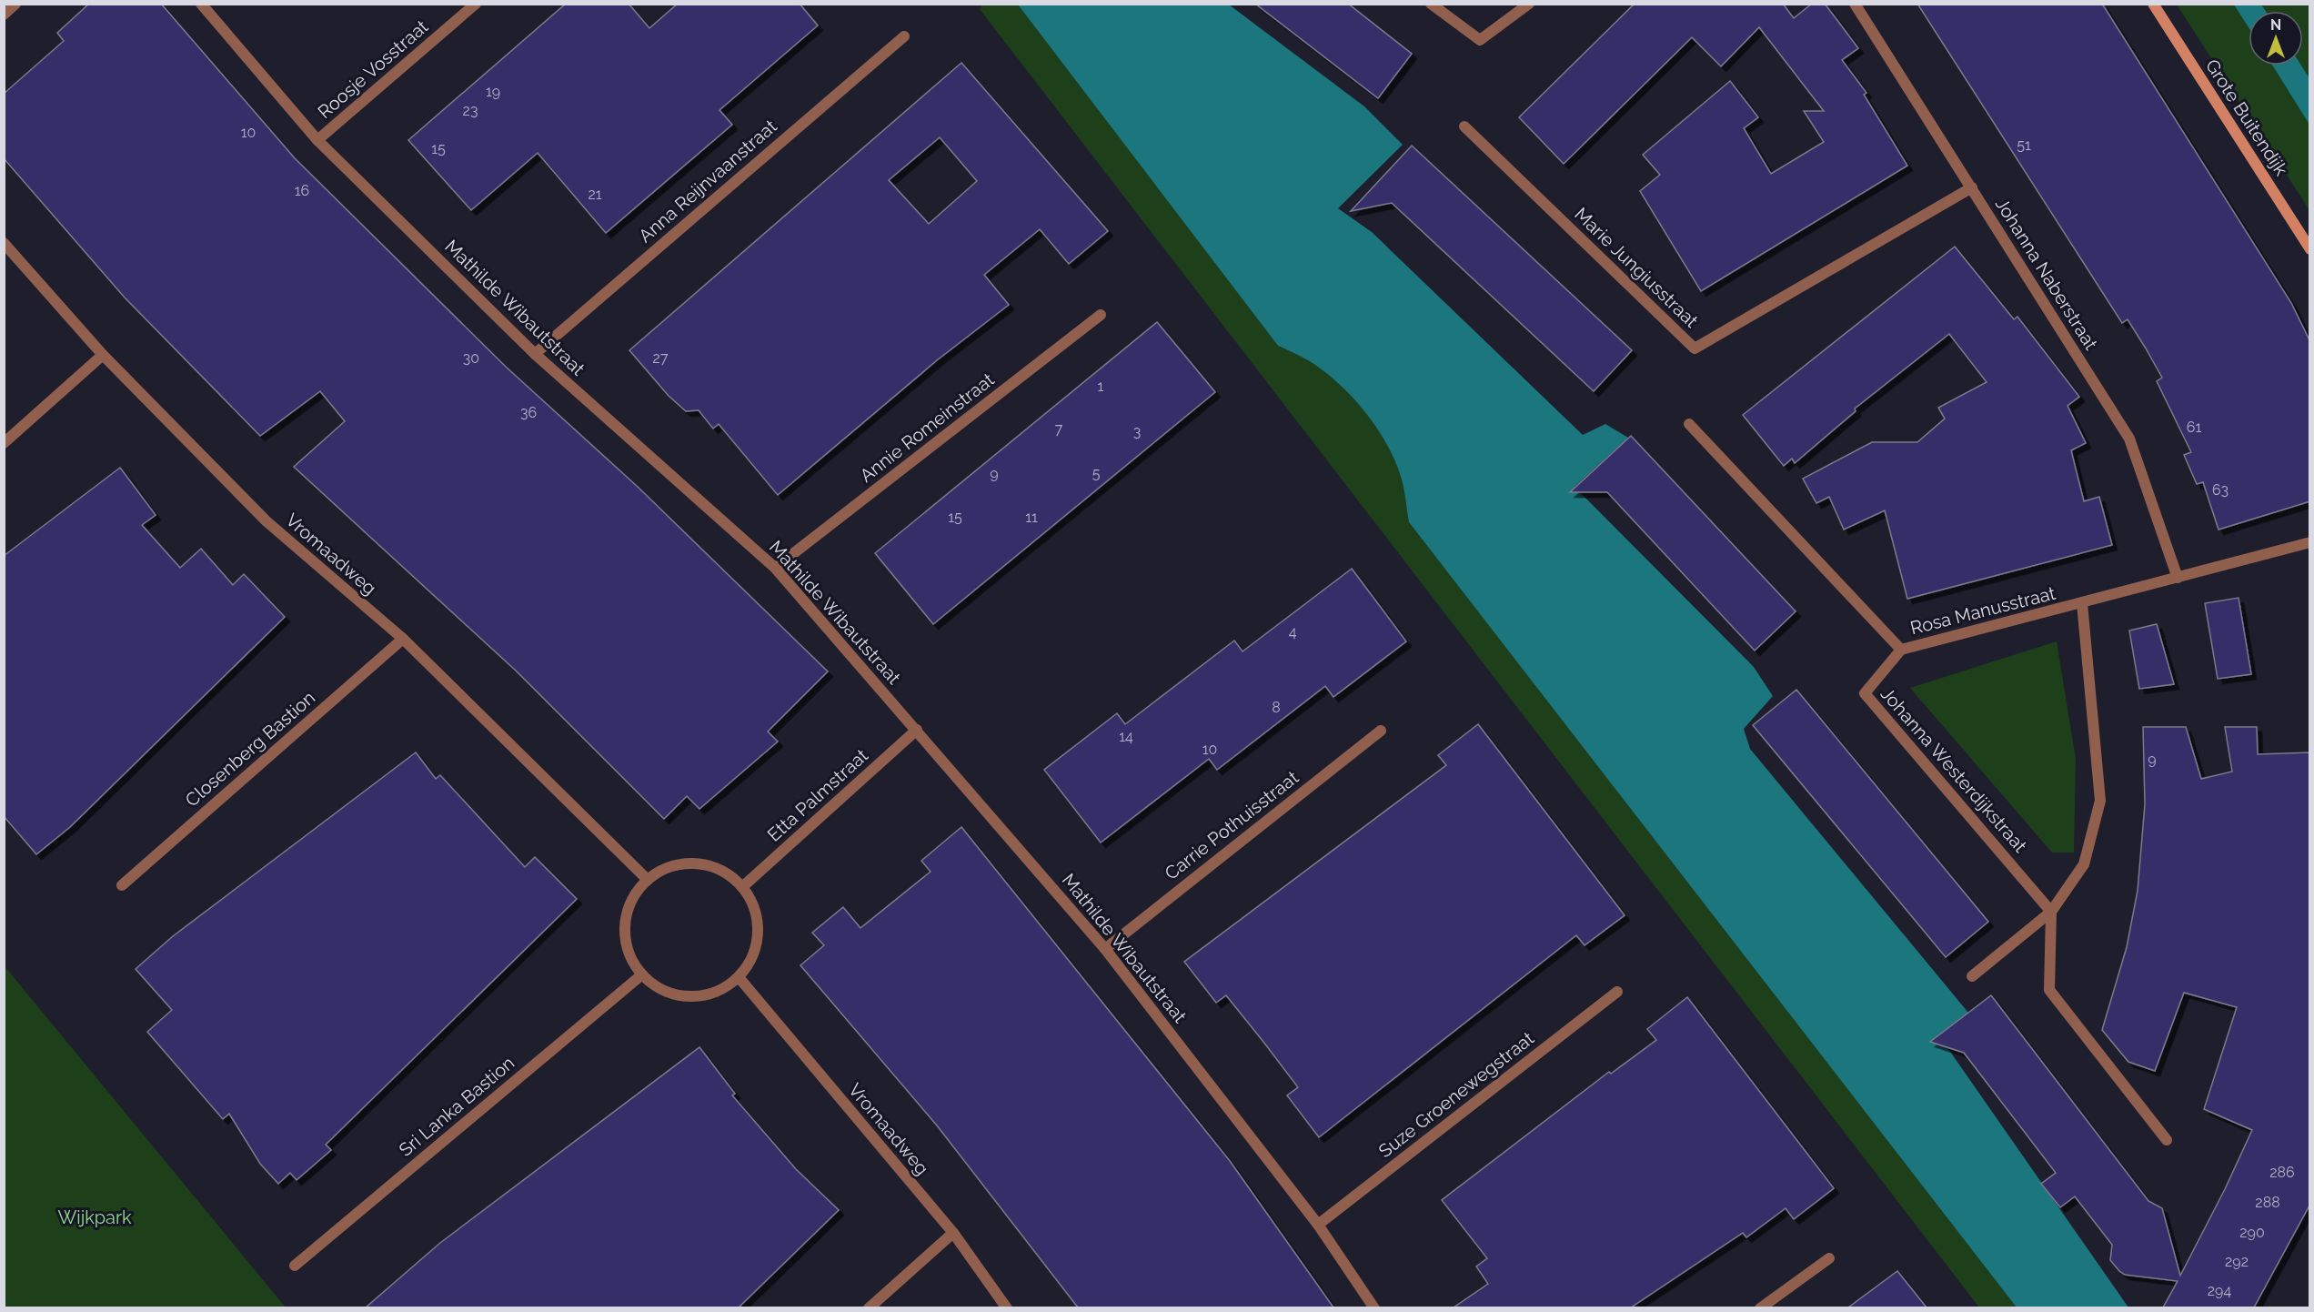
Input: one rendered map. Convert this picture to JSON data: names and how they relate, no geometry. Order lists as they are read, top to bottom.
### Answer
{
  "streets": {
    "street": [
      "Roosje Vosstraat",
      "Grote Buitendijk",
      "Anna Reijnvaanstraat",
      "Marie Jungiusstraat",
      "Johanna Naberstraat",
      "Mathilde Wibautstraat",
      "Annie Romeinstraat",
      "Vromaadweg",
      "Rosa Manusstraat",
      "Closenberg Bastion",
      "Johanna Westerdijkstraat",
      "Etta Palmstraat",
      "Carrie Pothuisstraat",
      "Suze Groenewegstraat",
      "Sri Lanka Bastion"
    ]
  },
  "crossings": [
    ["Roosje Vosstraat", "Mathilde Wibautstraat"],
    ["Anna Reijnvaanstraat", "Mathilde Wibautstraat"],
    ["Marie Jungiusstraat", "Johanna Naberstraat"],
    ["Johanna Naberstraat", "Rosa Manusstraat"],
    ["Mathilde Wibautstraat", "Annie Romeinstraat"],
    ["Mathilde Wibautstraat", "Etta Palmstraat"],
    ["Mathilde Wibautstraat", "Carrie Pothuisstraat"],
    ["Mathilde Wibautstraat", "Suze Groenewegstraat"],
    ["Vromaadweg", "Closenberg Bastion"],
    ["Vromaadweg", "Etta Palmstraat"],
    ["Vromaadweg", "Sri Lanka Bastion"],
    ["Rosa Manusstraat", "Johanna Westerdijkstraat"],
    ["Etta Palmstraat", "Sri Lanka Bastion"]
  ],
  "parks": ["Wijkpark"],
  "house_numbers": [
    "19",
    "23",
    "10",
    "51",
    "15",
    "16",
    "21",
    "30",
    "27",
    "1",
    "36",
    "61",
    "7",
    "3",
    "9",
    "5",
    "63",
    "15",
    "11",
    "4",
    "8",
    "14",
    "10",
    "9",
    "286",
    "288",
    "290",
    "292",
    "294"
  ],
  "north": "top"
}
